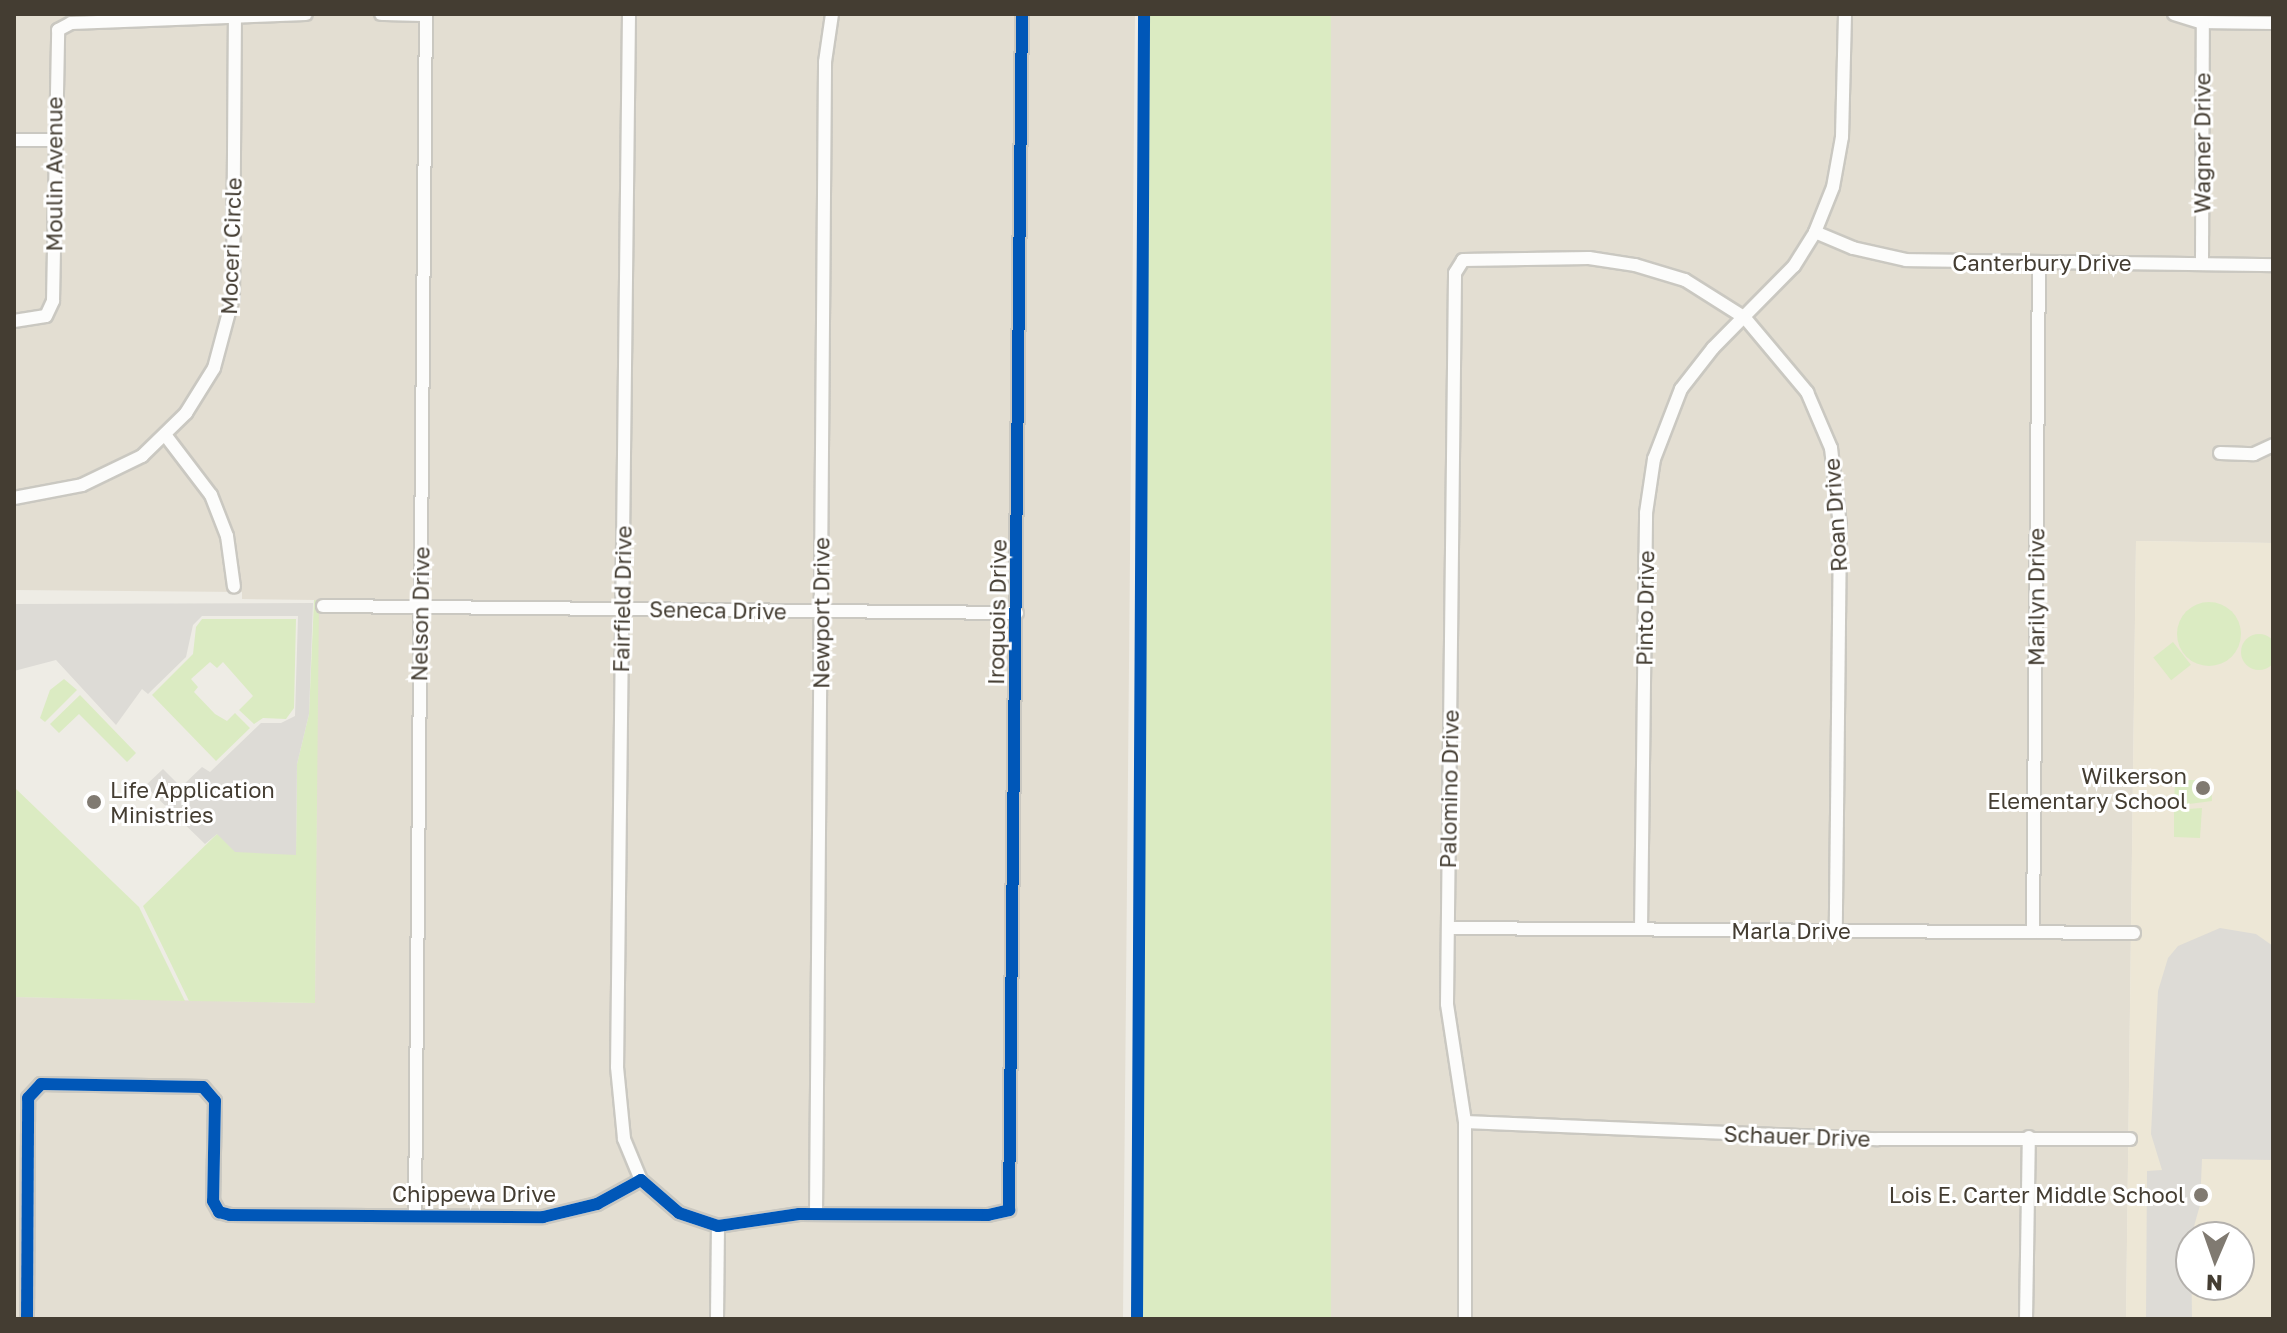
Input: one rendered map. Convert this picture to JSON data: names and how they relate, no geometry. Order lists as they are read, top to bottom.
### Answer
{
  "streets": {
    "street": [
      "Wagner Drive",
      "Moulin Avenue",
      "Moceri Circle",
      "Canterbury Drive",
      "Roan Drive",
      "Marilyn Drive",
      "Fairfield Drive",
      "Pinto Drive",
      "Seneca Drive",
      "Iroquois Drive",
      "Newport Drive",
      "Nelson Drive",
      "Palomino Drive",
      "Marla Drive",
      "Schauer Drive",
      "Chippewa Drive"
    ]
  },
  "crossings": [
    ["Wagner Drive", "Canterbury Drive"],
    ["Moulin Avenue", "Moceri Circle"],
    ["Canterbury Drive", "Marilyn Drive"],
    ["Roan Drive", "Pinto Drive"],
    ["Roan Drive", "Palomino Drive"],
    ["Roan Drive", "Marla Drive"],
    ["Marilyn Drive", "Marla Drive"],
    ["Fairfield Drive", "Seneca Drive"],
    ["Fairfield Drive", "Chippewa Drive"],
    ["Pinto Drive", "Palomino Drive"],
    ["Pinto Drive", "Marla Drive"],
    ["Seneca Drive", "Iroquois Drive"],
    ["Seneca Drive", "Newport Drive"],
    ["Seneca Drive", "Nelson Drive"],
    ["Iroquois Drive", "Newport Drive"],
    ["Nelson Drive", "Chippewa Drive"],
    ["Palomino Drive", "Marla Drive"],
    ["Palomino Drive", "Schauer Drive"]
  ],
  "places": ["Wilkerson Elementary School", "Life Application Ministries", "Lois E. Carter Middle School"],
  "north": "bottom"
}
